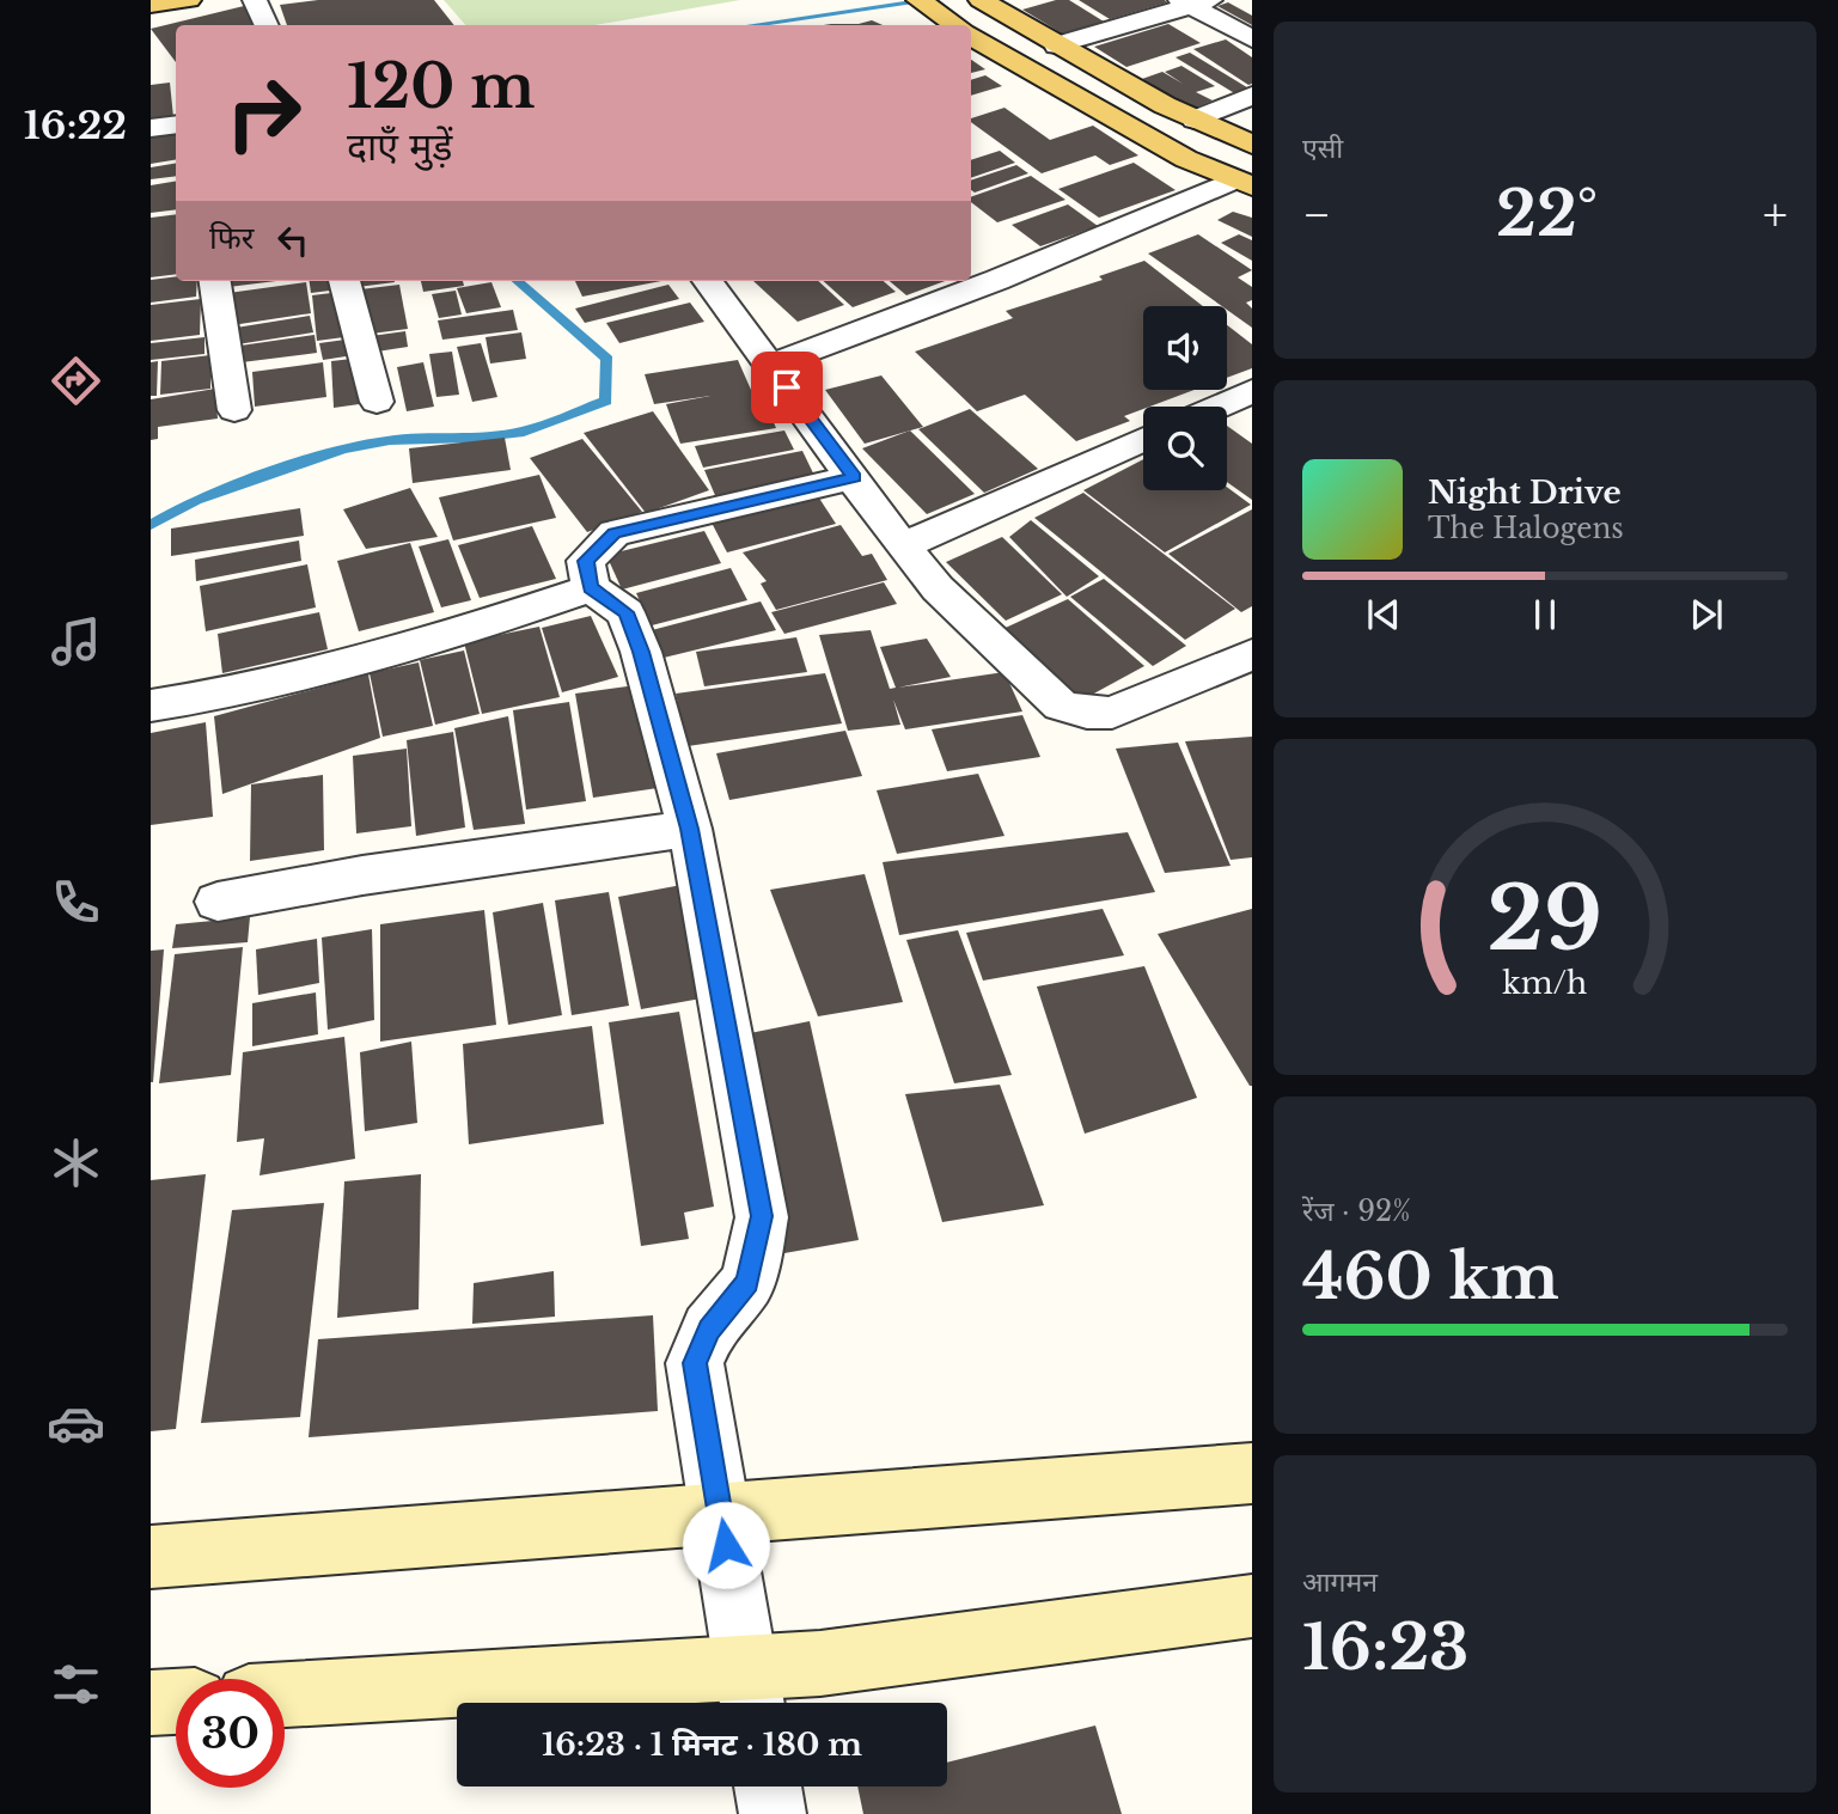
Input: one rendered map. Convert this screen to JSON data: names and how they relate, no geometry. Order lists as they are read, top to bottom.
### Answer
{
  "page": {
    "tabs": "16:22",
    "tile": [
      "एसी",
      ["रेंज · 92%", "460 km"],
      ["आगमन", "16:23"]
    ],
    "turn": ["120 m", "दाएँ मुड़ें"],
    "heat": ["−", "22°", "+"],
    "then": "फिर",
    "song": ["Night Drive", "The Halogens"],
    "limit": "30",
    "trip": "16:23 · 1 मिनट · 180 m",
    "gauge": ["29", "km/h"]
  }
}
